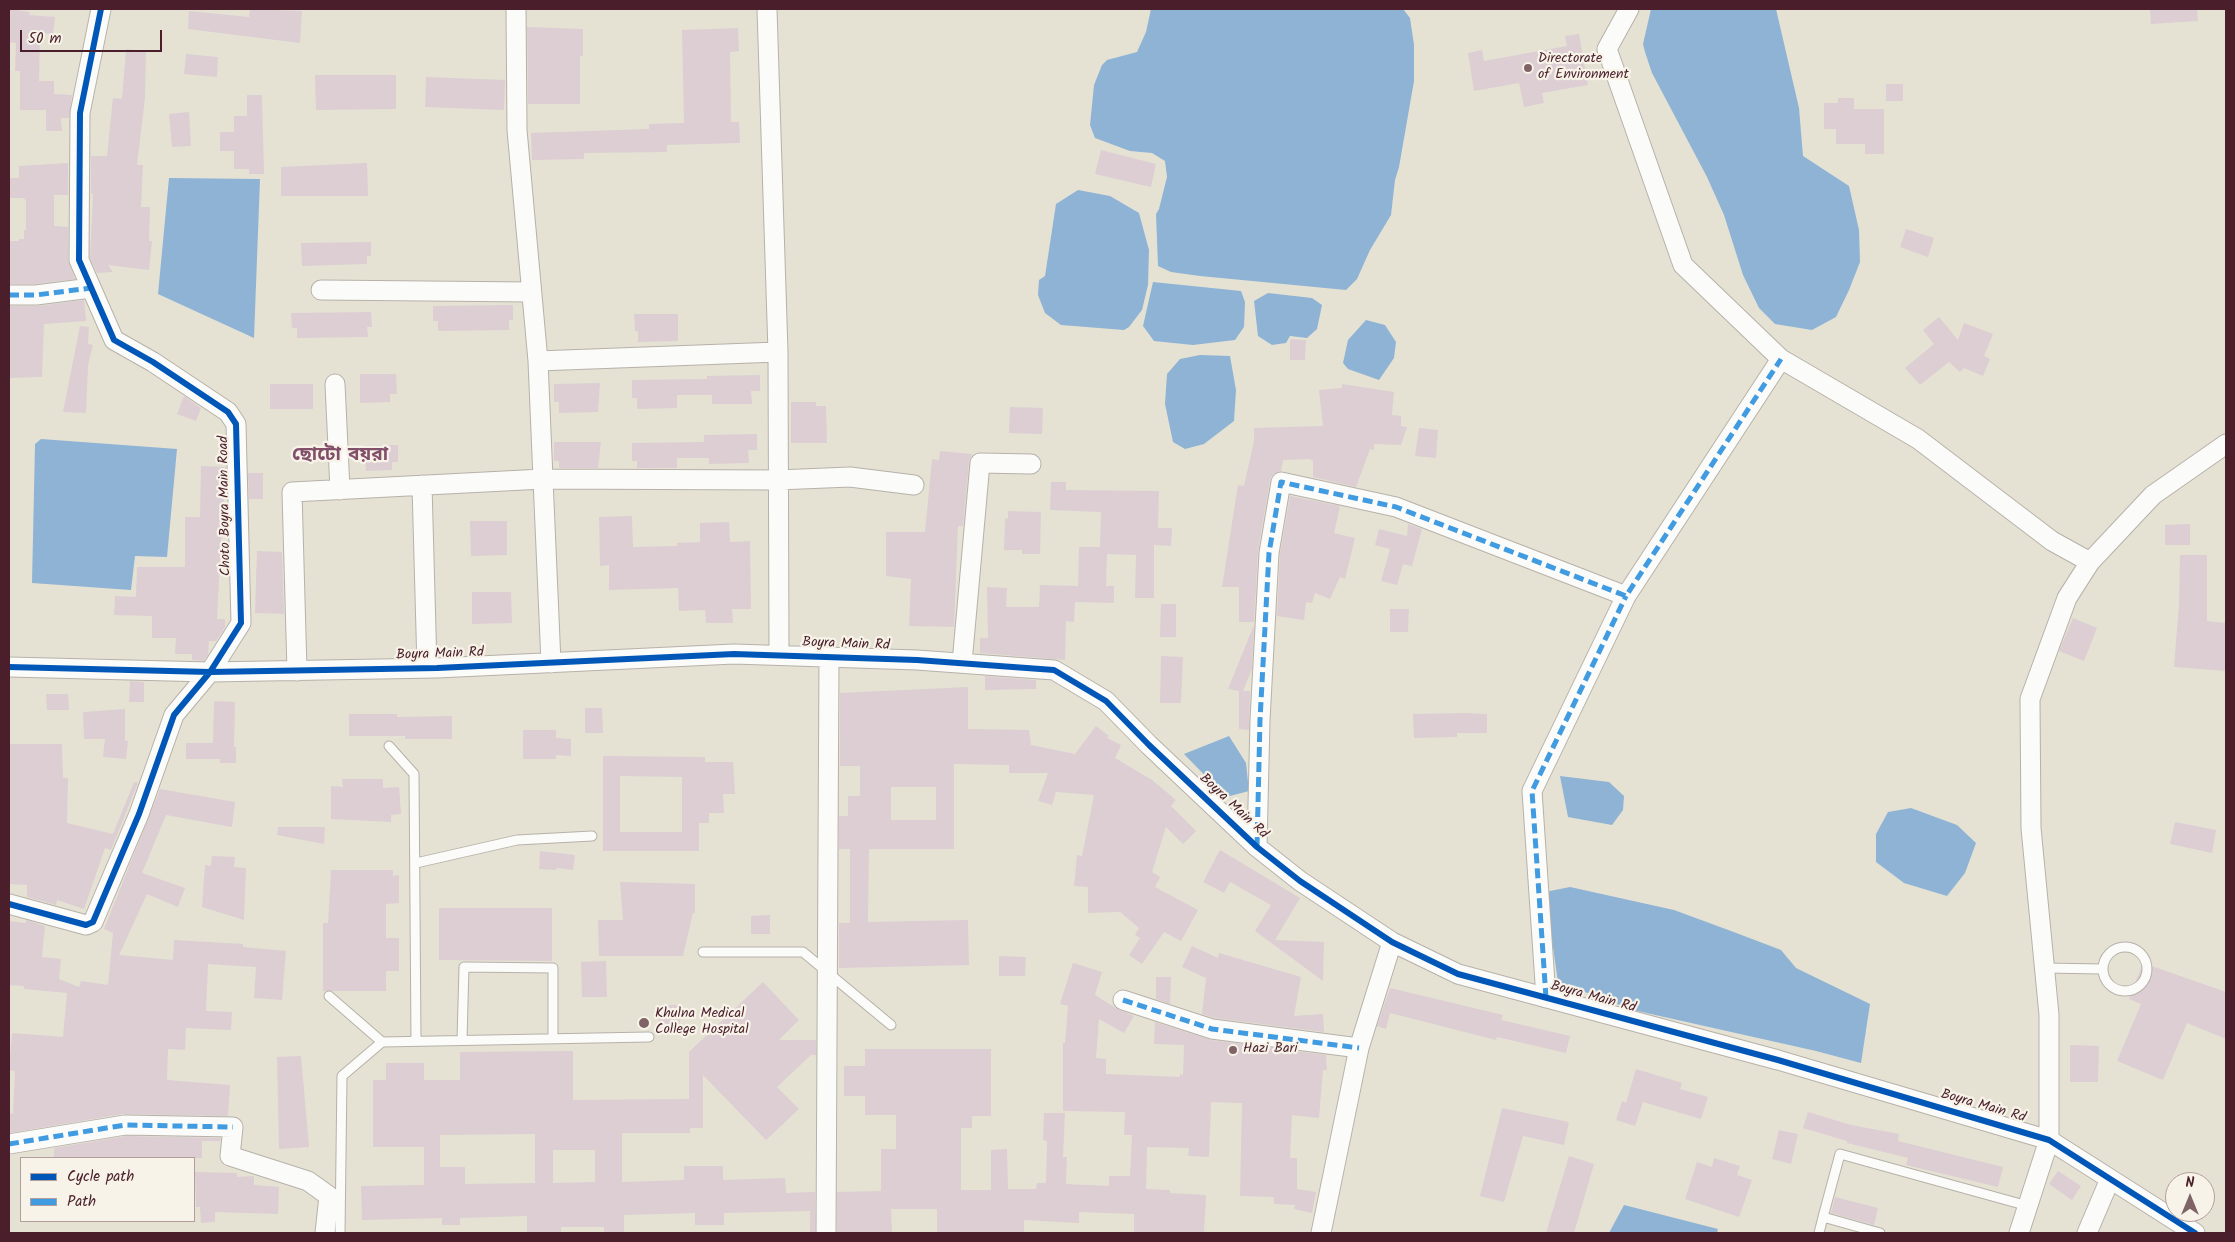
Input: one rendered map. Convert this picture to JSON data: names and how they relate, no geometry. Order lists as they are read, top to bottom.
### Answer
{
  "streets": {
    "street": ["Choto Boyra Main Road", "Boyra Main Rd"]
  },
  "crossings": [
    ["Choto Boyra Main Road", "Boyra Main Rd"]
  ],
  "districts": ["ছোটো বয়রা"],
  "places": ["Directorate of Environment", "Khulna Medical College Hospital", "Hazi Bari"],
  "legend": ["Cycle path", "Path"],
  "scale_bar": "50 m",
  "north": "top"
}
